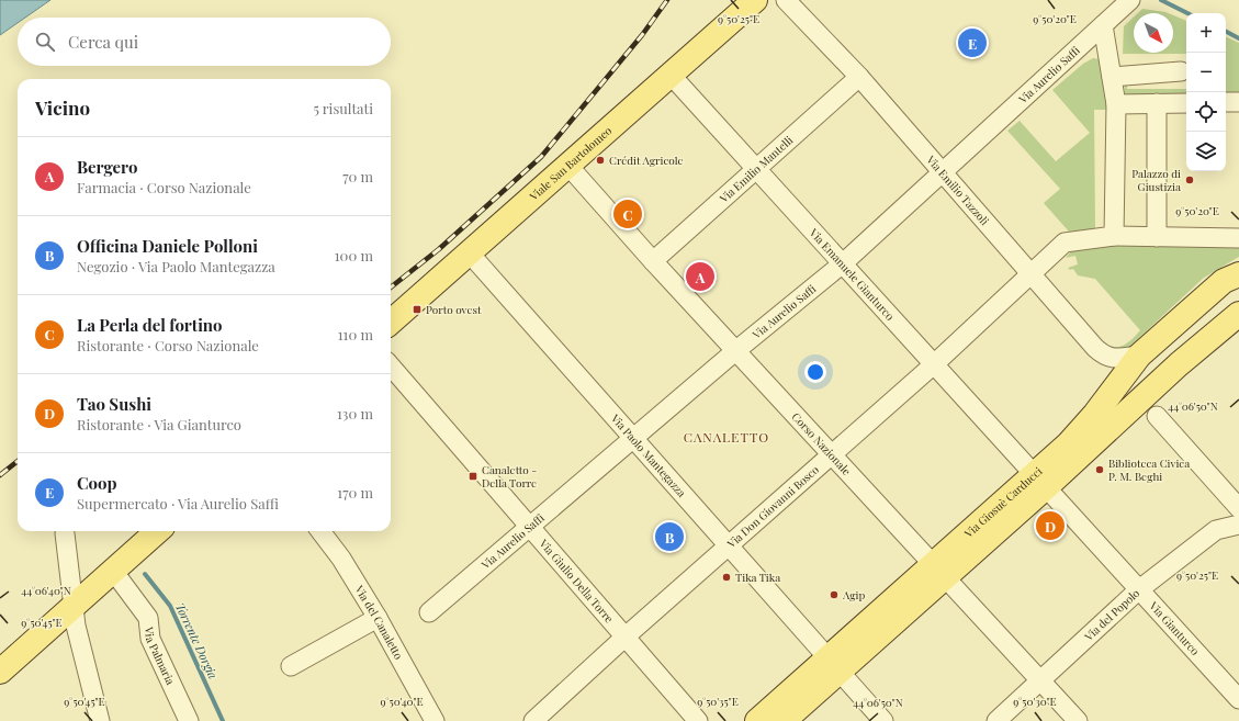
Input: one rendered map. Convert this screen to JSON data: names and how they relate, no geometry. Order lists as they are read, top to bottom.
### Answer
{
  "streets": {
    "main road": ["Viale San Bartolomeo", "Via Giosuè Carducci"],
    "street": [
      "Via Aurelio Saffi",
      "Via Emilio Mantelli",
      "Via Emilio Tazzoli",
      "Via Emanuele Gianturco",
      "Corso Nazionale",
      "Via Paolo Mantegazza",
      "Via Don Giovanni Bosco",
      "Via Giulio Della Torre",
      "Via del Popolo",
      "Via del Canaletto",
      "Via Gianturco",
      "Via Palmaria"
    ]
  },
  "crossings": [
    ["Via Aurelio Saffi", "Via Emilio Tazzoli"],
    ["Via Aurelio Saffi", "Via Emanuele Gianturco"],
    ["Via Aurelio Saffi", "Corso Nazionale"],
    ["Via Aurelio Saffi", "Via Paolo Mantegazza"],
    ["Via Aurelio Saffi", "Via Giulio Della Torre"],
    ["Viale San Bartolomeo", "Via Emanuele Gianturco"],
    ["Viale San Bartolomeo", "Corso Nazionale"],
    ["Viale San Bartolomeo", "Via Paolo Mantegazza"],
    ["Via Emilio Mantelli", "Via Emilio Tazzoli"],
    ["Via Emilio Mantelli", "Via Emanuele Gianturco"],
    ["Via Emilio Mantelli", "Corso Nazionale"],
    ["Via Emilio Tazzoli", "Via Giosuè Carducci"],
    ["Via Emilio Tazzoli", "Via Don Giovanni Bosco"],
    ["Via Emanuele Gianturco", "Via Giosuè Carducci"],
    ["Via Emanuele Gianturco", "Via Don Giovanni Bosco"],
    ["Via Emanuele Gianturco", "Via Gianturco"],
    ["Corso Nazionale", "Via Giosuè Carducci"],
    ["Corso Nazionale", "Via Don Giovanni Bosco"],
    ["Corso Nazionale", "Via del Popolo"],
    ["Via Paolo Mantegazza", "Via Giosuè Carducci"],
    ["Via Paolo Mantegazza", "Via Don Giovanni Bosco"],
    ["Via Giosuè Carducci", "Via Gianturco"],
    ["Via Don Giovanni Bosco", "Via Giulio Della Torre"],
    ["Via del Popolo", "Via Gianturco"]
  ],
  "districts": ["CANALETTO"],
  "water": ["Torrente Dorgia"],
  "places": {
    "other": [
      "Crédit Agricole",
      "Palazzo di Giustizia",
      "Biblioteca Civica P. M. Beghi",
      "Tika Tika",
      "Agip"
    ],
    "transit": ["Porto ovest", "Canaletto - Della Torre"]
  },
  "north": "bottom right",
  "page": {
    "map_buttons": ["+", "−"],
    "search": "Cerca qui",
    "pins": [
      "E",
      "C",
      "A",
      "D",
      "B"
    ],
    "heading": ["Vicino", "5 risultati"],
    "list": [
      {
        "mark": "A",
        "name": "Bergero",
        "note": "Farmacia · Corso Nazionale",
        "value": "70 m"
      },
      {
        "mark": "B",
        "name": "Officina Daniele Polloni",
        "note": "Negozio · Via Paolo Mantegazza",
        "value": "100 m"
      },
      {
        "mark": "C",
        "name": "La Perla del fortino",
        "note": "Ristorante · Corso Nazionale",
        "value": "110 m"
      },
      {
        "mark": "D",
        "name": "Tao Sushi",
        "note": "Ristorante · Via Gianturco",
        "value": "130 m"
      },
      {
        "mark": "E",
        "name": "Coop",
        "note": "Supermercato · Via Aurelio Saffi",
        "value": "170 m"
      }
    ]
  },
  "coordinates": [
    "9°50'25\"E",
    "9°50'20\"E",
    "44°06'50\"N",
    "44°06'40\"N",
    "9°50'45\"E",
    "9°50'40\"E",
    "9°50'35\"E",
    "9°50'30\"E"
  ]
}
